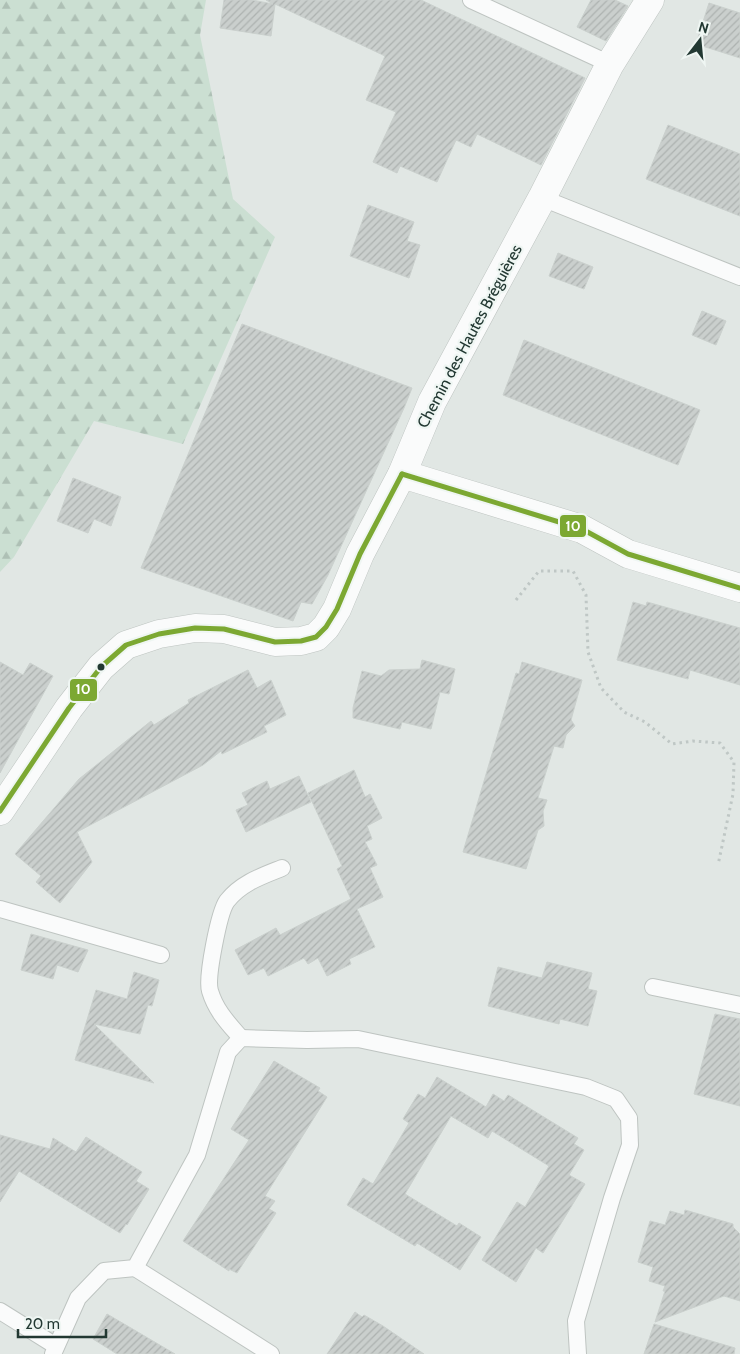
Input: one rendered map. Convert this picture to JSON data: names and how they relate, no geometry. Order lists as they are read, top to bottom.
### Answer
{
  "streets": {
    "street": ["Chemin des Hautes Bréguières"]
  },
  "lines": ["transit line 10"],
  "scale_bar": "20 m",
  "north": "top"
}
